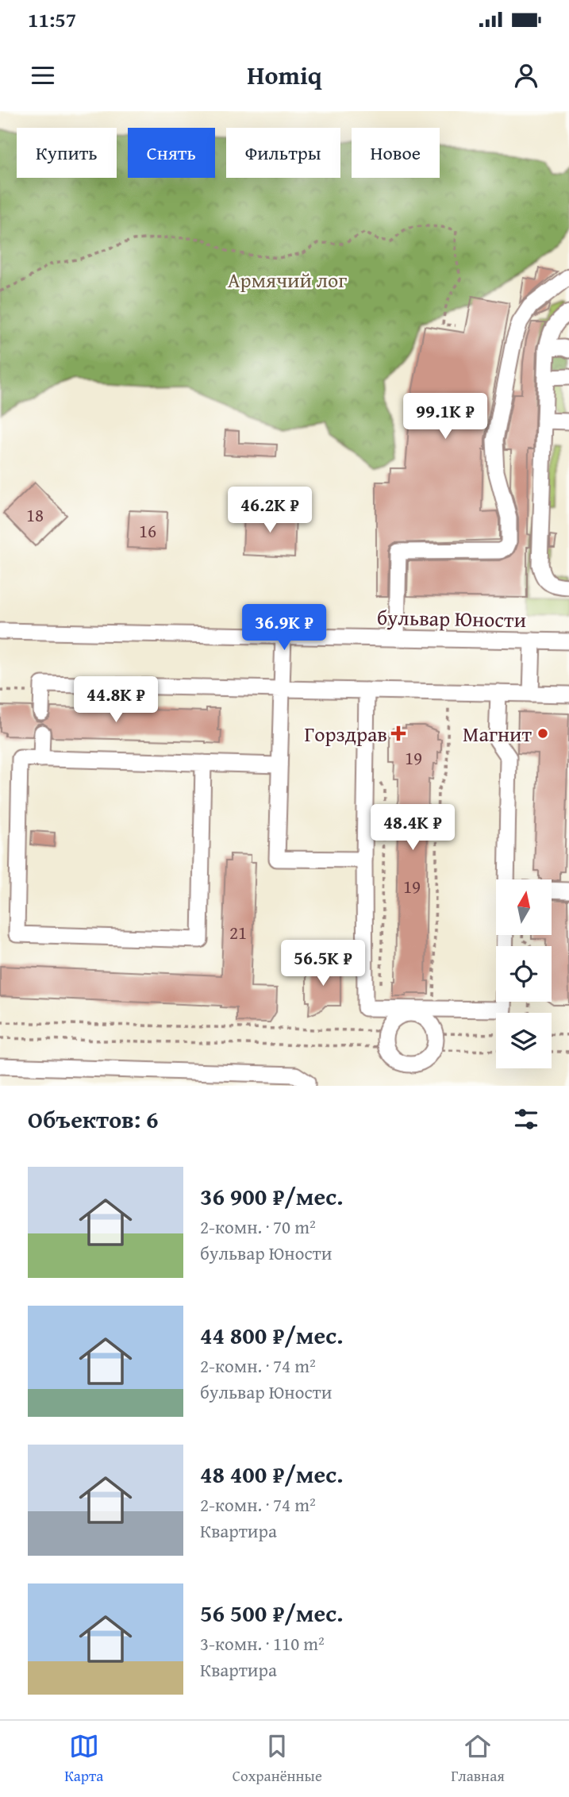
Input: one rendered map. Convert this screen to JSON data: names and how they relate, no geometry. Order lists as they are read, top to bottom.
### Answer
{
  "streets": {
    "street": ["бульвар Юности"]
  },
  "parks": ["Армячий лог"],
  "places": {
    "health": ["Горздрав"],
    "other": ["Магнит"]
  },
  "house_numbers": [
    "18",
    "16",
    "19",
    "19",
    "21"
  ],
  "north": "top",
  "page": {
    "status": "11:57",
    "header": "Homiq",
    "chip": [
      "Купить",
      "Снять",
      "Фильтры",
      "Новое"
    ],
    "price": [
      "99.1K ₽",
      "46.2K ₽",
      "36.9K ₽",
      "44.8K ₽",
      "48.4K ₽",
      "56.5K ₽"
    ],
    "heading": "Объектов: 6",
    "list": [
      {
        "name": "36 900 ₽/мес.",
        "note": "2-комн. · 70 m² · бульвар Юности"
      },
      {
        "name": "44 800 ₽/мес.",
        "note": "2-комн. · 74 m² · бульвар Юности"
      },
      {
        "name": "48 400 ₽/мес.",
        "note": "2-комн. · 74 m² · Квартира"
      },
      {
        "name": "56 500 ₽/мес.",
        "note": "3-комн. · 110 m² · Квартира"
      }
    ],
    "tabs": ["Карта", "Сохранённые", "Главная"]
  }
}
